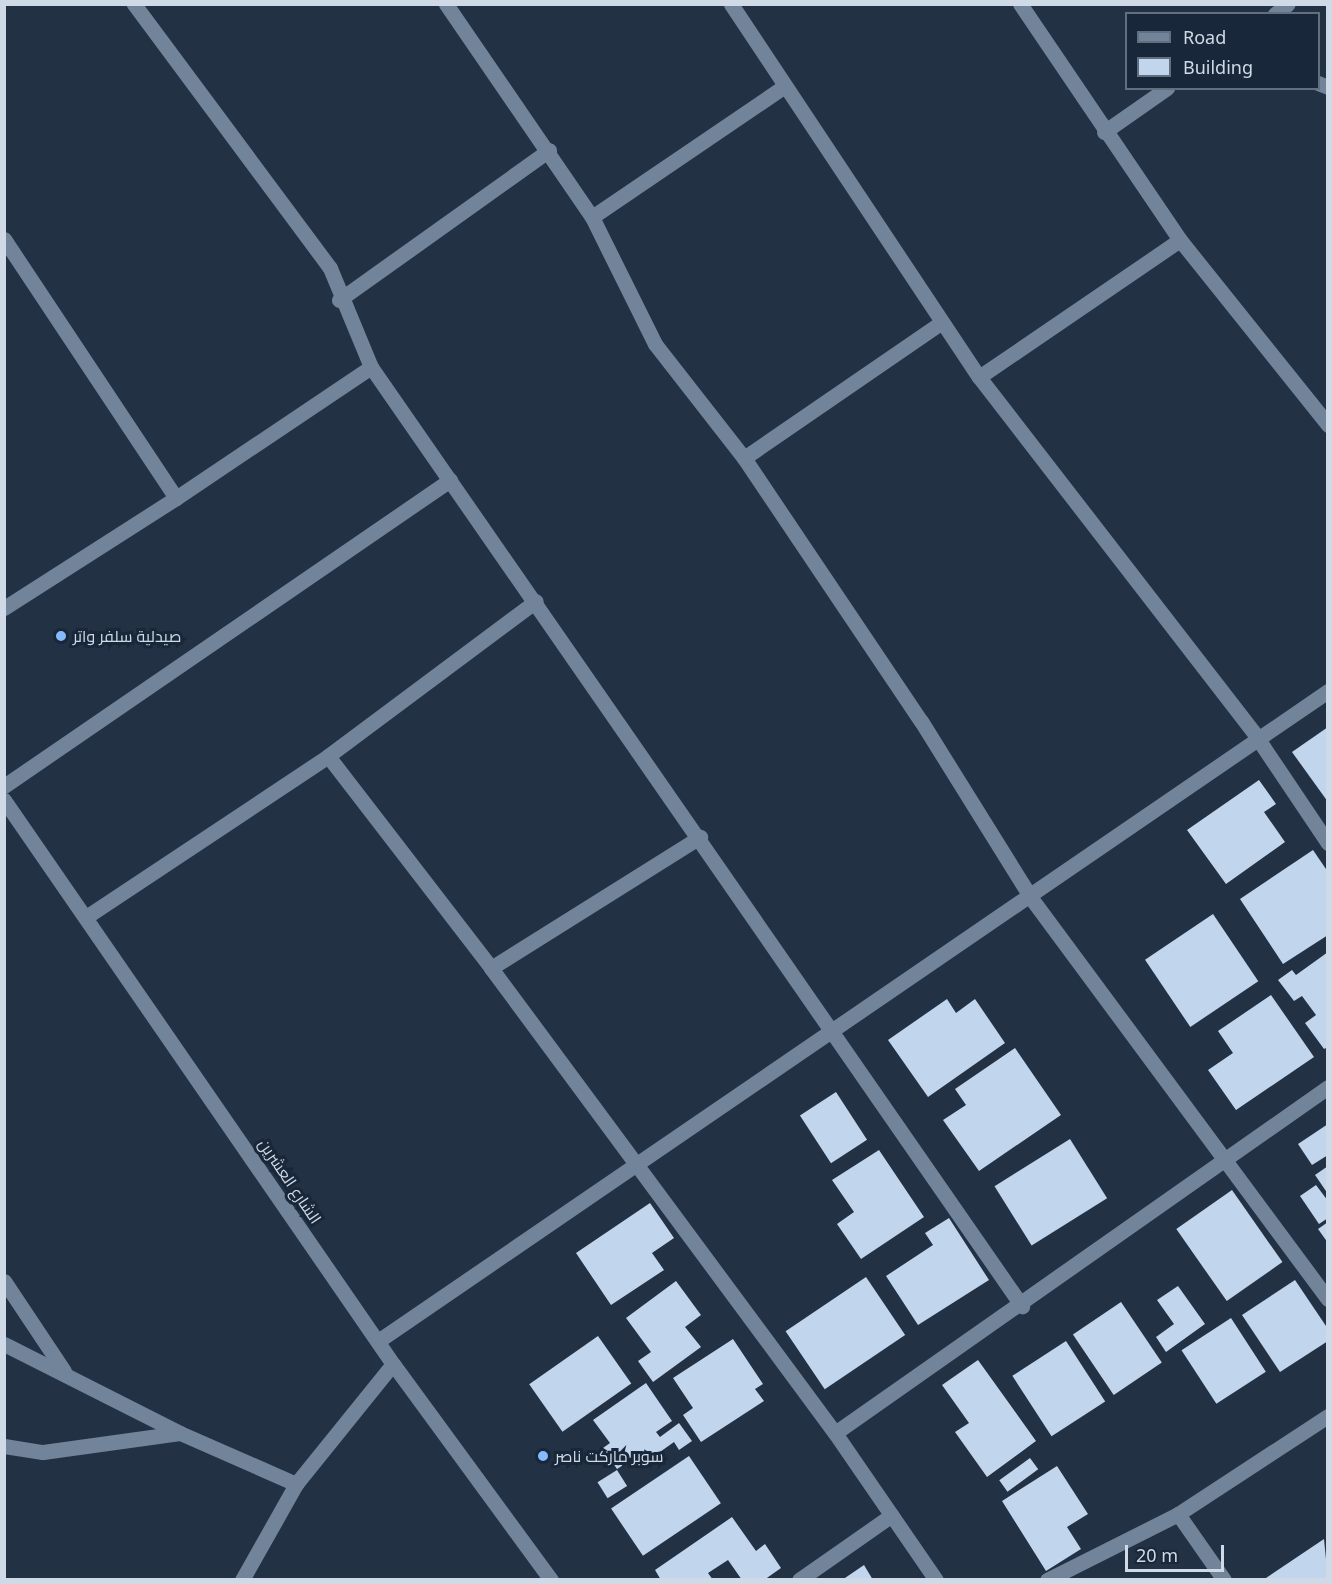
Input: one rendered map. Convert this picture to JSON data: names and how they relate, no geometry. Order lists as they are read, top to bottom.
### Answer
{
  "streets": {
    "street": ["الشارع العشرين"]
  },
  "places": ["صيدلية سلفر واتر", "سوبر ماركت ناصر"],
  "legend": ["Road", "Building"],
  "scale_bar": "20 m"
}
